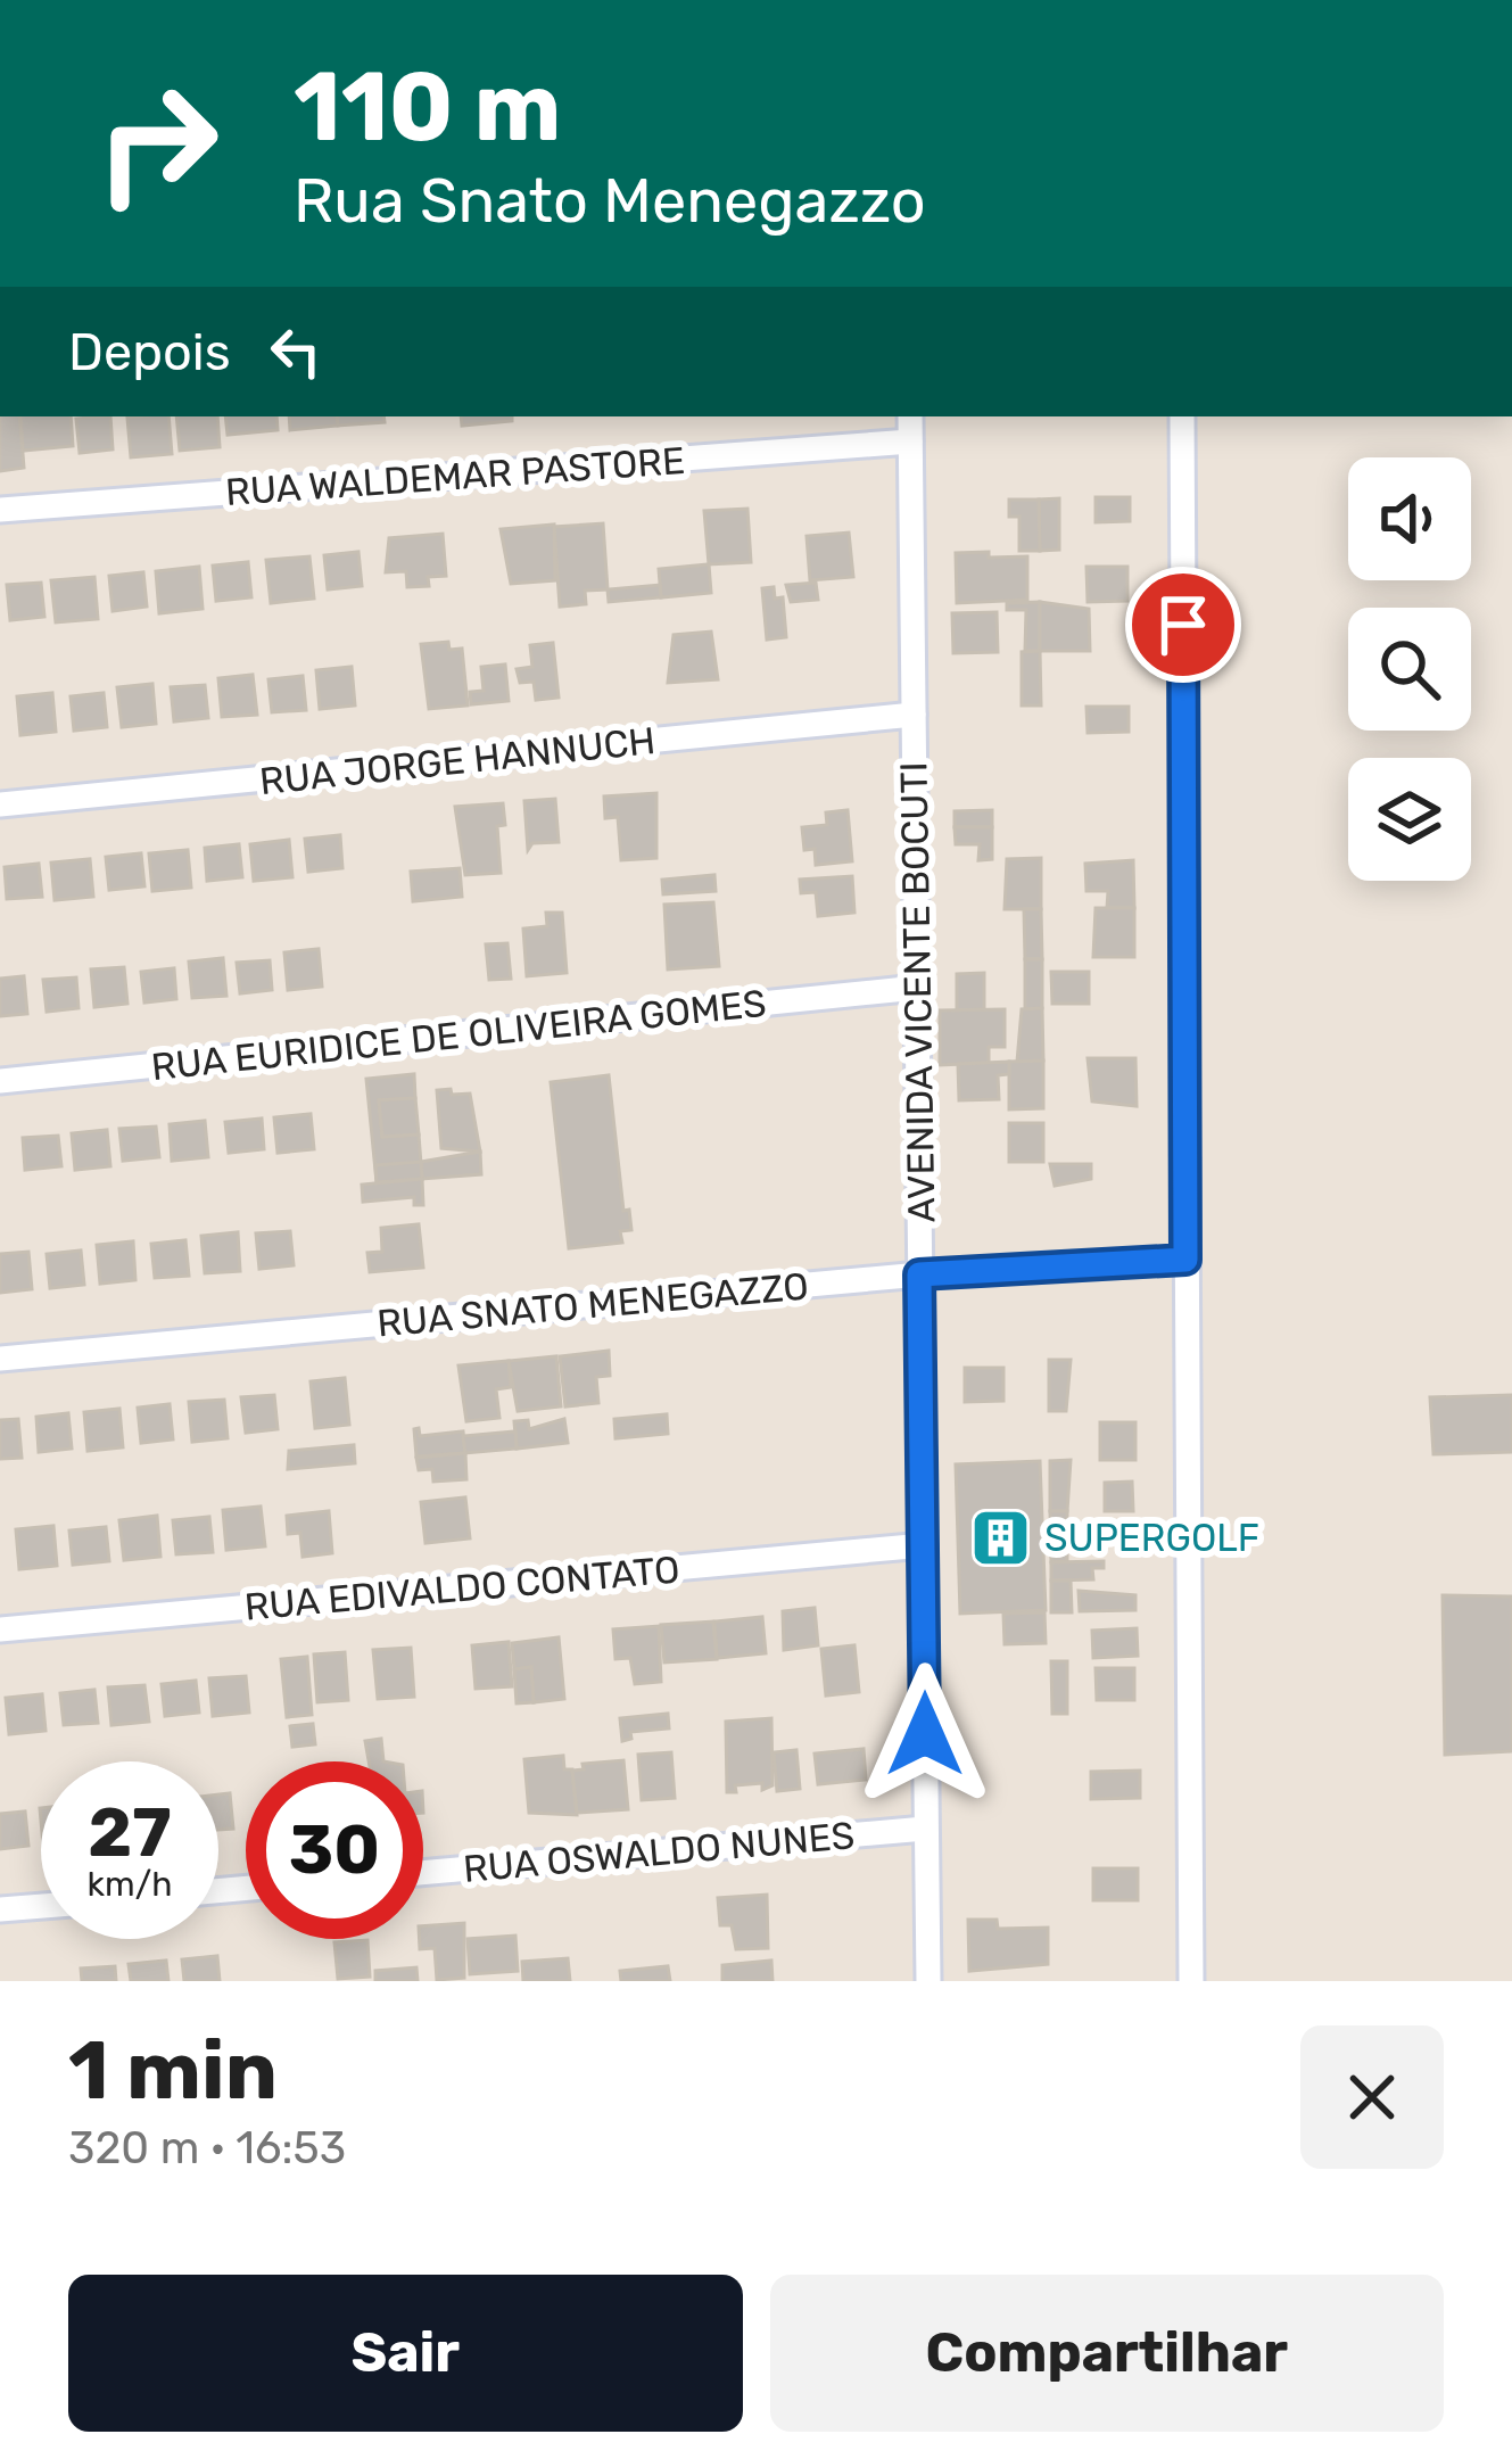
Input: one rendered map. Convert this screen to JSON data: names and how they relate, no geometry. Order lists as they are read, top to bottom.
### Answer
{
  "streets": {
    "street": [
      "RUA WALDEMAR PASTORE",
      "RUA JORGE HANNUCH",
      "AVENIDA VICENTE BOCUTI",
      "RUA EURIDICE DE OLIVEIRA GOMES",
      "RUA SNATO MENEGAZZO",
      "RUA EDIVALDO CONTATO",
      "RUA OSWALDO NUNES"
    ]
  },
  "crossings": [
    ["RUA WALDEMAR PASTORE", "AVENIDA VICENTE BOCUTI"],
    ["RUA JORGE HANNUCH", "AVENIDA VICENTE BOCUTI"],
    ["AVENIDA VICENTE BOCUTI", "RUA EURIDICE DE OLIVEIRA GOMES"],
    ["AVENIDA VICENTE BOCUTI", "RUA SNATO MENEGAZZO"],
    ["AVENIDA VICENTE BOCUTI", "RUA EDIVALDO CONTATO"],
    ["AVENIDA VICENTE BOCUTI", "RUA OSWALDO NUNES"]
  ],
  "places": {
    "building": ["SUPERGOLF"]
  },
  "page": {
    "turn": ["110 m", "Rua Snato Menegazzo"],
    "then": "Depois",
    "speed": "27 km/h",
    "limit": "30",
    "heading": ["1 min", "320 m · 16:53"],
    "buttons": ["Sair", "Compartilhar"]
  }
}
